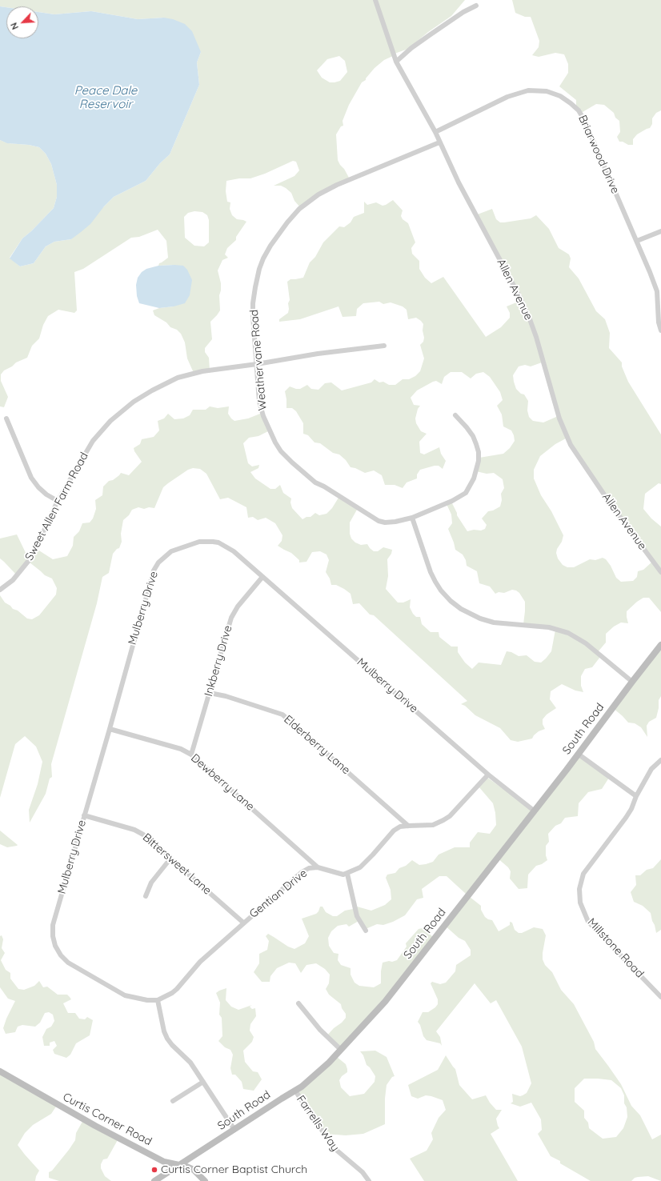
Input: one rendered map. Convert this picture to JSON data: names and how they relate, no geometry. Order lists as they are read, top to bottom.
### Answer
{
  "streets": {
    "street": [
      "Briarwood Drive",
      "Allen Avenue",
      "Weathervane Road",
      "Sweet Allen Farm Road",
      "Mulberry Drive",
      "Inkberry Drive",
      "South Road",
      "Elderberry Lane",
      "Dewberry Lane",
      "Bittersweet Lane",
      "Gentian Drive",
      "Millstone Road",
      "Curtis Corner Road",
      "Farrells Way"
    ]
  },
  "crossings": [
    ["Briarwood Drive", "Allen Avenue"],
    ["Allen Avenue", "Weathervane Road"],
    ["Weathervane Road", "Sweet Allen Farm Road"],
    ["Mulberry Drive", "Inkberry Drive"],
    ["Mulberry Drive", "South Road"],
    ["Mulberry Drive", "Dewberry Lane"],
    ["Mulberry Drive", "Bittersweet Lane"],
    ["Mulberry Drive", "Gentian Drive"],
    ["Inkberry Drive", "Elderberry Lane"],
    ["Inkberry Drive", "Dewberry Lane"],
    ["South Road", "Curtis Corner Road"],
    ["South Road", "Farrells Way"],
    ["Dewberry Lane", "Gentian Drive"],
    ["Bittersweet Lane", "Gentian Drive"]
  ],
  "water": ["Peace Dale Reservoir"],
  "places": ["Curtis Corner Baptist Church"],
  "north": "bottom left"
}
